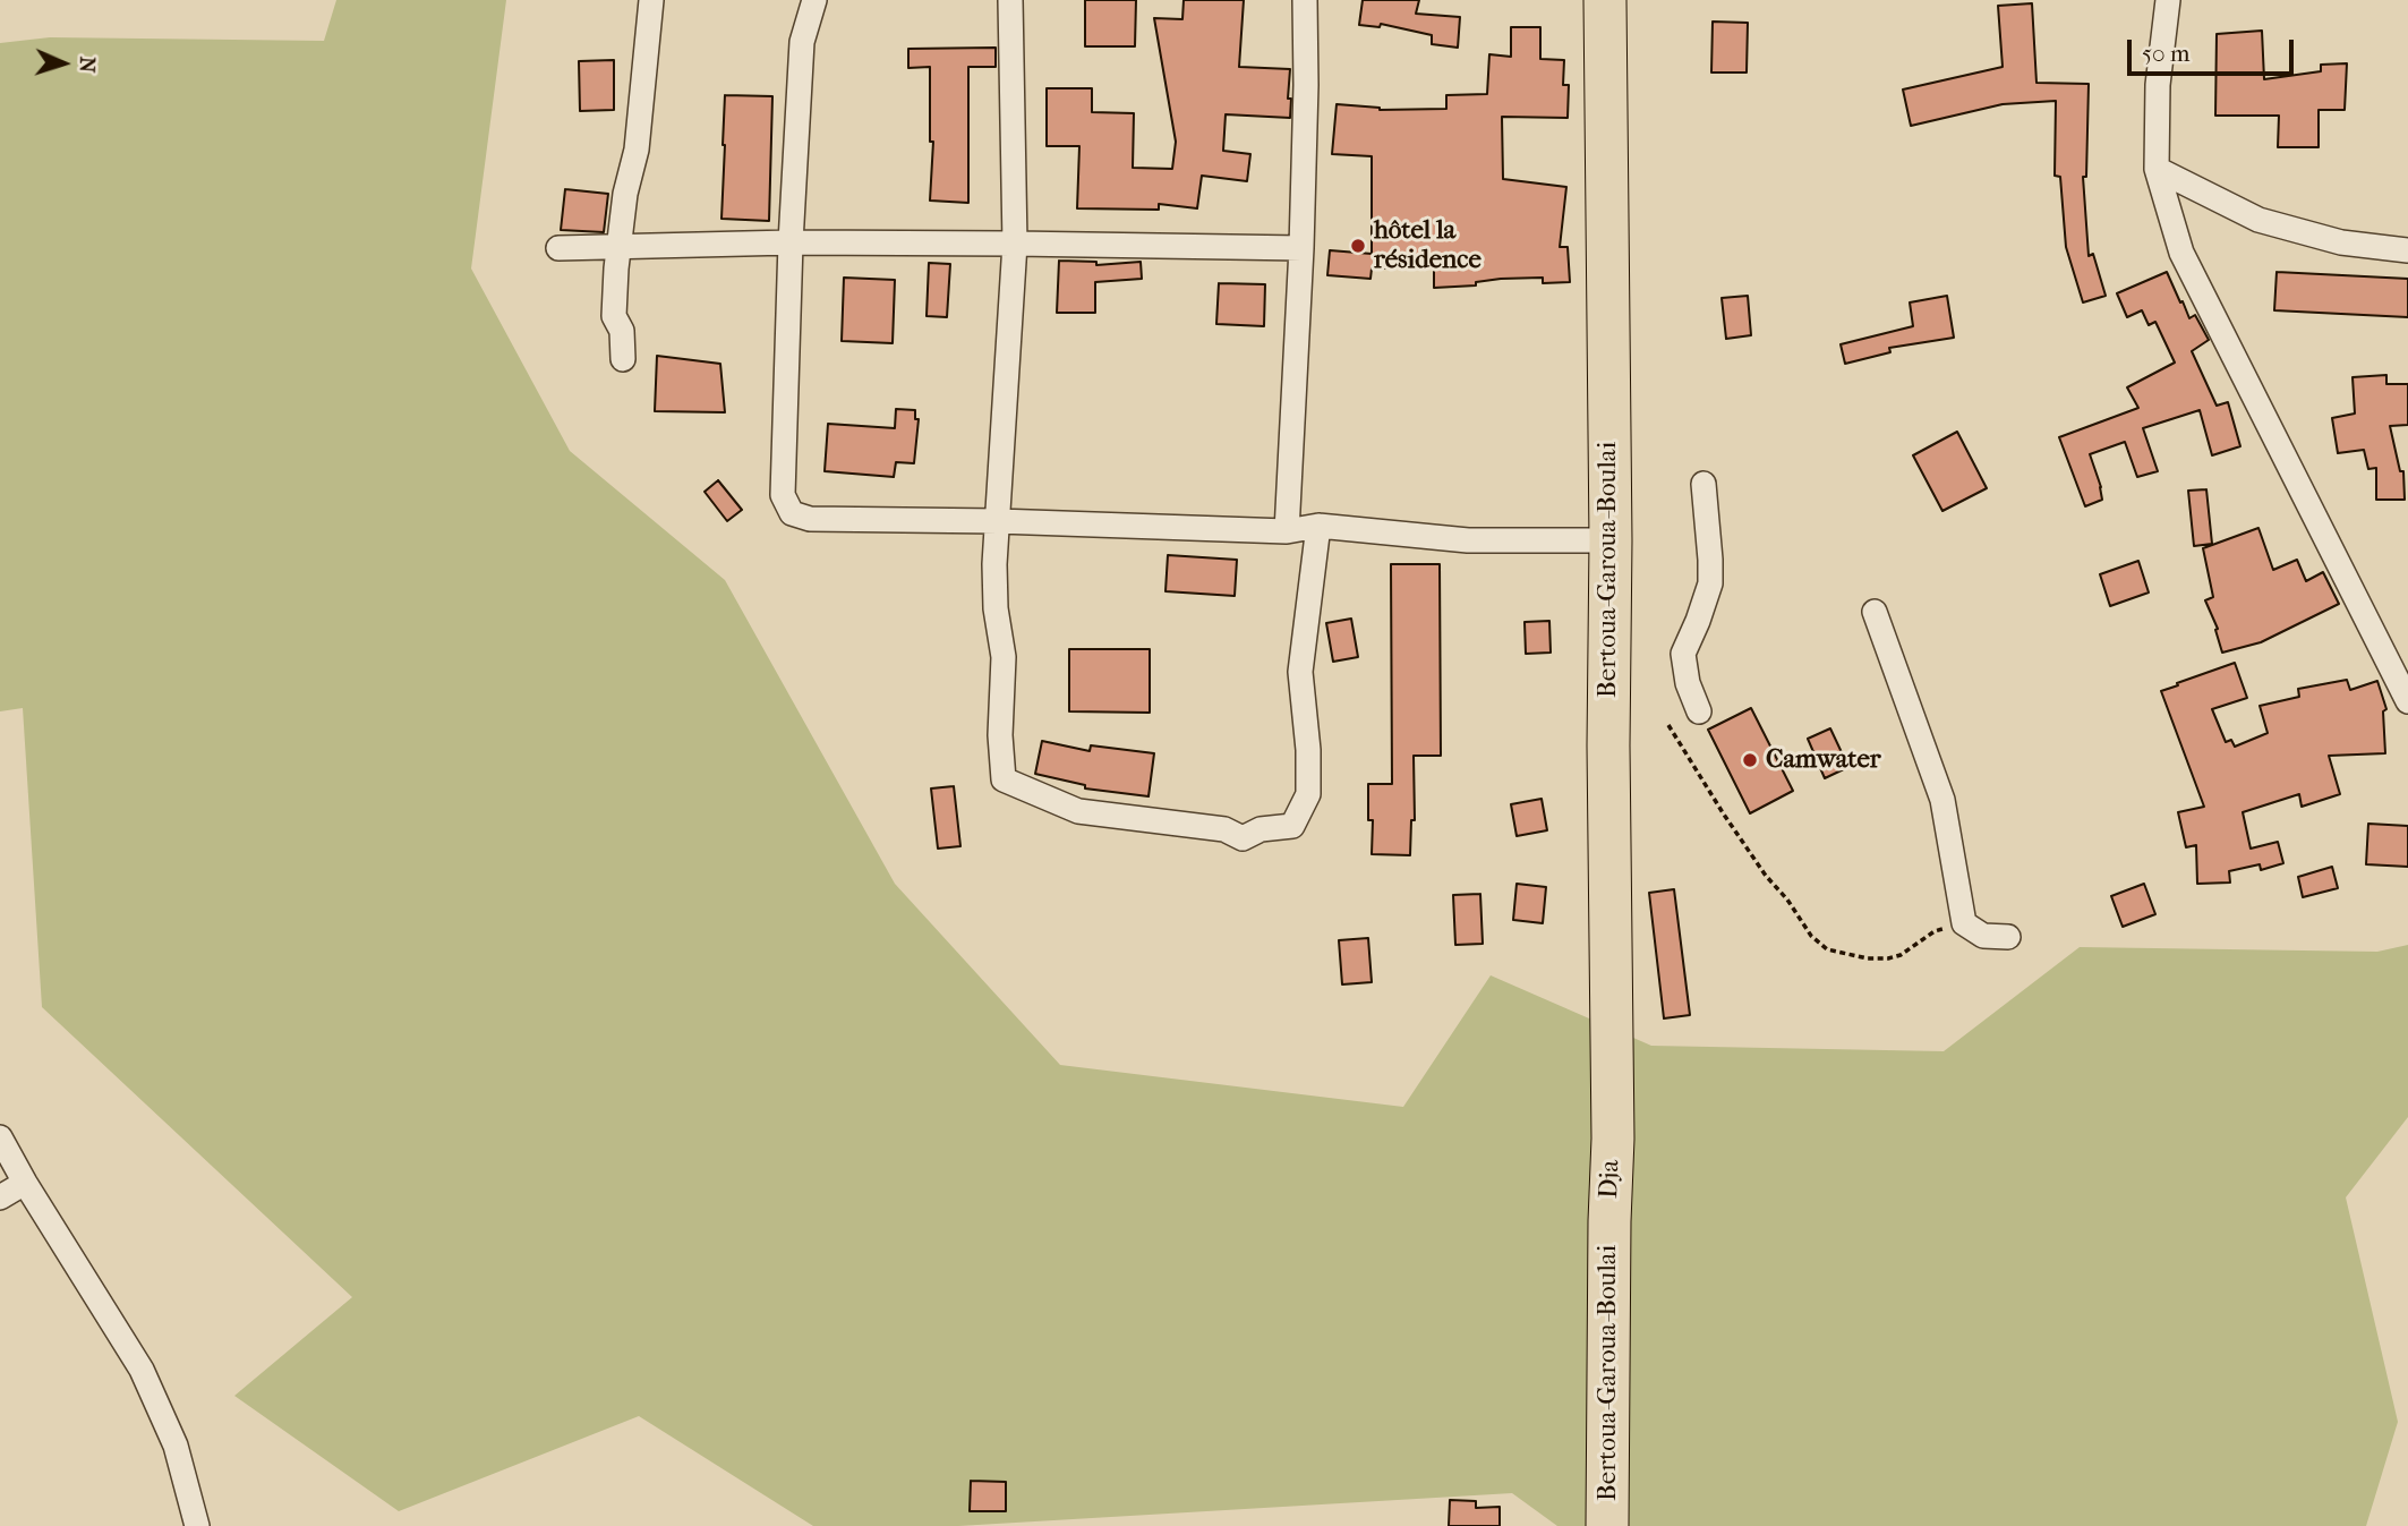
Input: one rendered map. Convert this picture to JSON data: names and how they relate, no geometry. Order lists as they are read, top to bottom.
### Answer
{
  "streets": {
    "highway": ["Bertoua-Garoua-Boulai", "Dja"]
  },
  "crossings": [
    ["Bertoua-Garoua-Boulai", "Dja"]
  ],
  "places": ["hôtel la résidence", "Camwater"],
  "scale_bar": "50 m",
  "north": "right"
}
